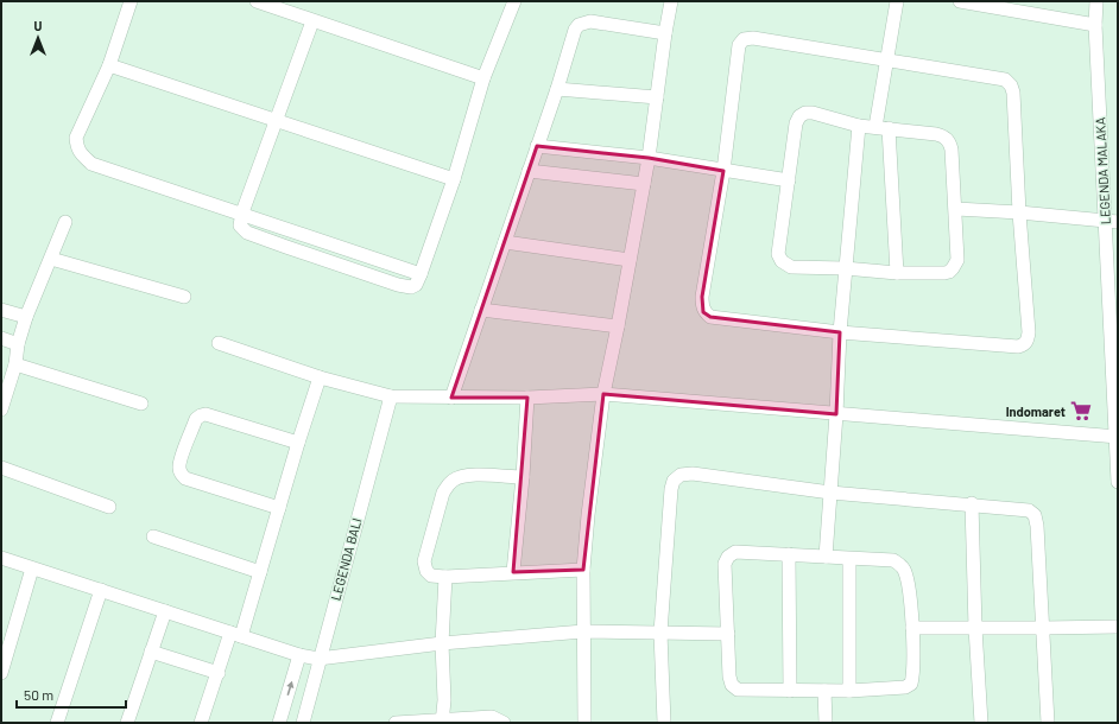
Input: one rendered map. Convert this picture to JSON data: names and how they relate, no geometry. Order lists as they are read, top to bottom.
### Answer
{
  "streets": {
    "street": ["LEGENDA MALAKA", "LEGENDA BALI"]
  },
  "places": {
    "supermarket": ["Indomaret"]
  },
  "scale_bar": "50 m",
  "north": "top"
}
